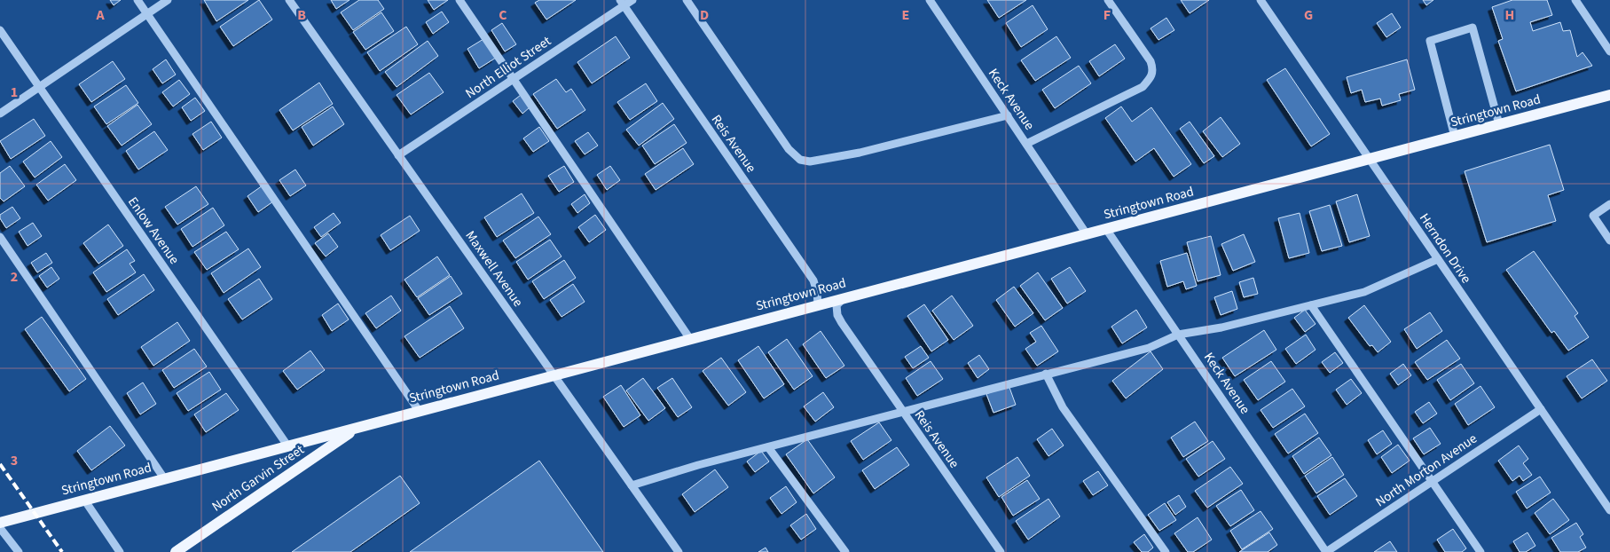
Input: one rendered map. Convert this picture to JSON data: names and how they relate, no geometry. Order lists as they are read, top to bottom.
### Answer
{
  "streets": {
    "main road": ["Stringtown Road", "North Garvin Street"],
    "street": [
      "North Elliot Street",
      "Keck Avenue",
      "Reis Avenue",
      "Enlow Avenue",
      "Herndon Drive",
      "Maxwell Avenue",
      "North Morton Avenue"
    ]
  },
  "crossings": [
    ["North Elliot Street", "Reis Avenue"],
    ["North Elliot Street", "Maxwell Avenue"],
    ["Keck Avenue", "Stringtown Road"],
    ["Keck Avenue", "North Morton Avenue"],
    ["Stringtown Road", "Reis Avenue"],
    ["Stringtown Road", "Enlow Avenue"],
    ["Stringtown Road", "Herndon Drive"],
    ["Stringtown Road", "Maxwell Avenue"],
    ["Stringtown Road", "North Garvin Street"],
    ["Herndon Drive", "North Morton Avenue"]
  ],
  "grid": {
    "columns": [
      "A",
      "B",
      "C",
      "D",
      "E",
      "F",
      "G",
      "H"
    ],
    "rows": ["1", "2", "3"]
  }
}
